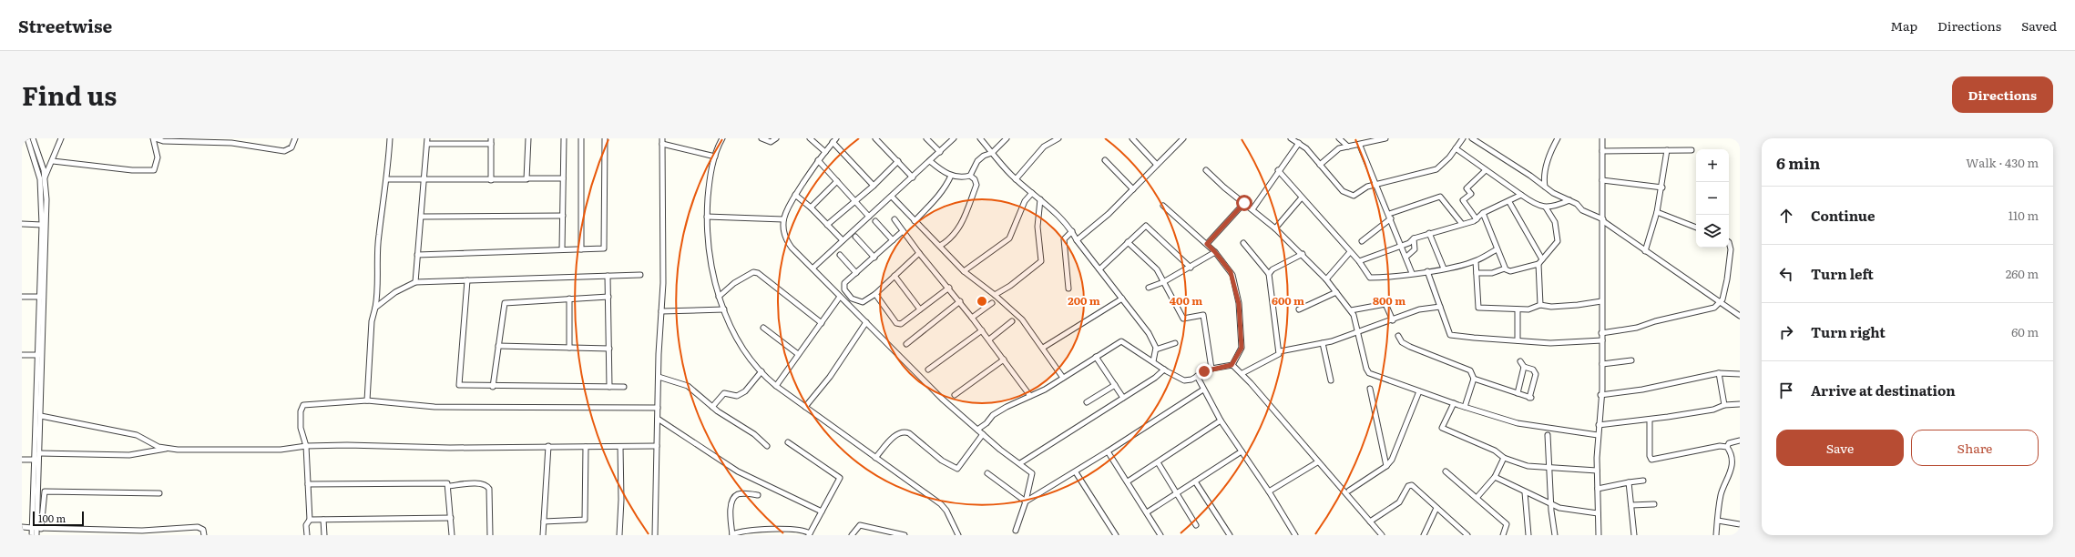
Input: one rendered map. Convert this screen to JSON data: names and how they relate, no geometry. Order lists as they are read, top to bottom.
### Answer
{
  "scale_bar": "100 m",
  "page": {
    "header": "Streetwise",
    "nav": ["Map", "Directions", "Saved"],
    "title": "Find us",
    "buttons": [
      "Directions",
      ["Save", "Share"]
    ],
    "heading": ["6 min", "Walk · 430 m"],
    "map_buttons": ["+", "−"],
    "list": [
      ["Continue", "110 m"],
      ["Turn left", "260 m"],
      ["Turn right", "60 m"],
      "Arrive at destination"
    ],
    "scale": "100 m"
  },
  "rings": [
    "200 m",
    "400 m",
    "600 m",
    "800 m"
  ]
}
